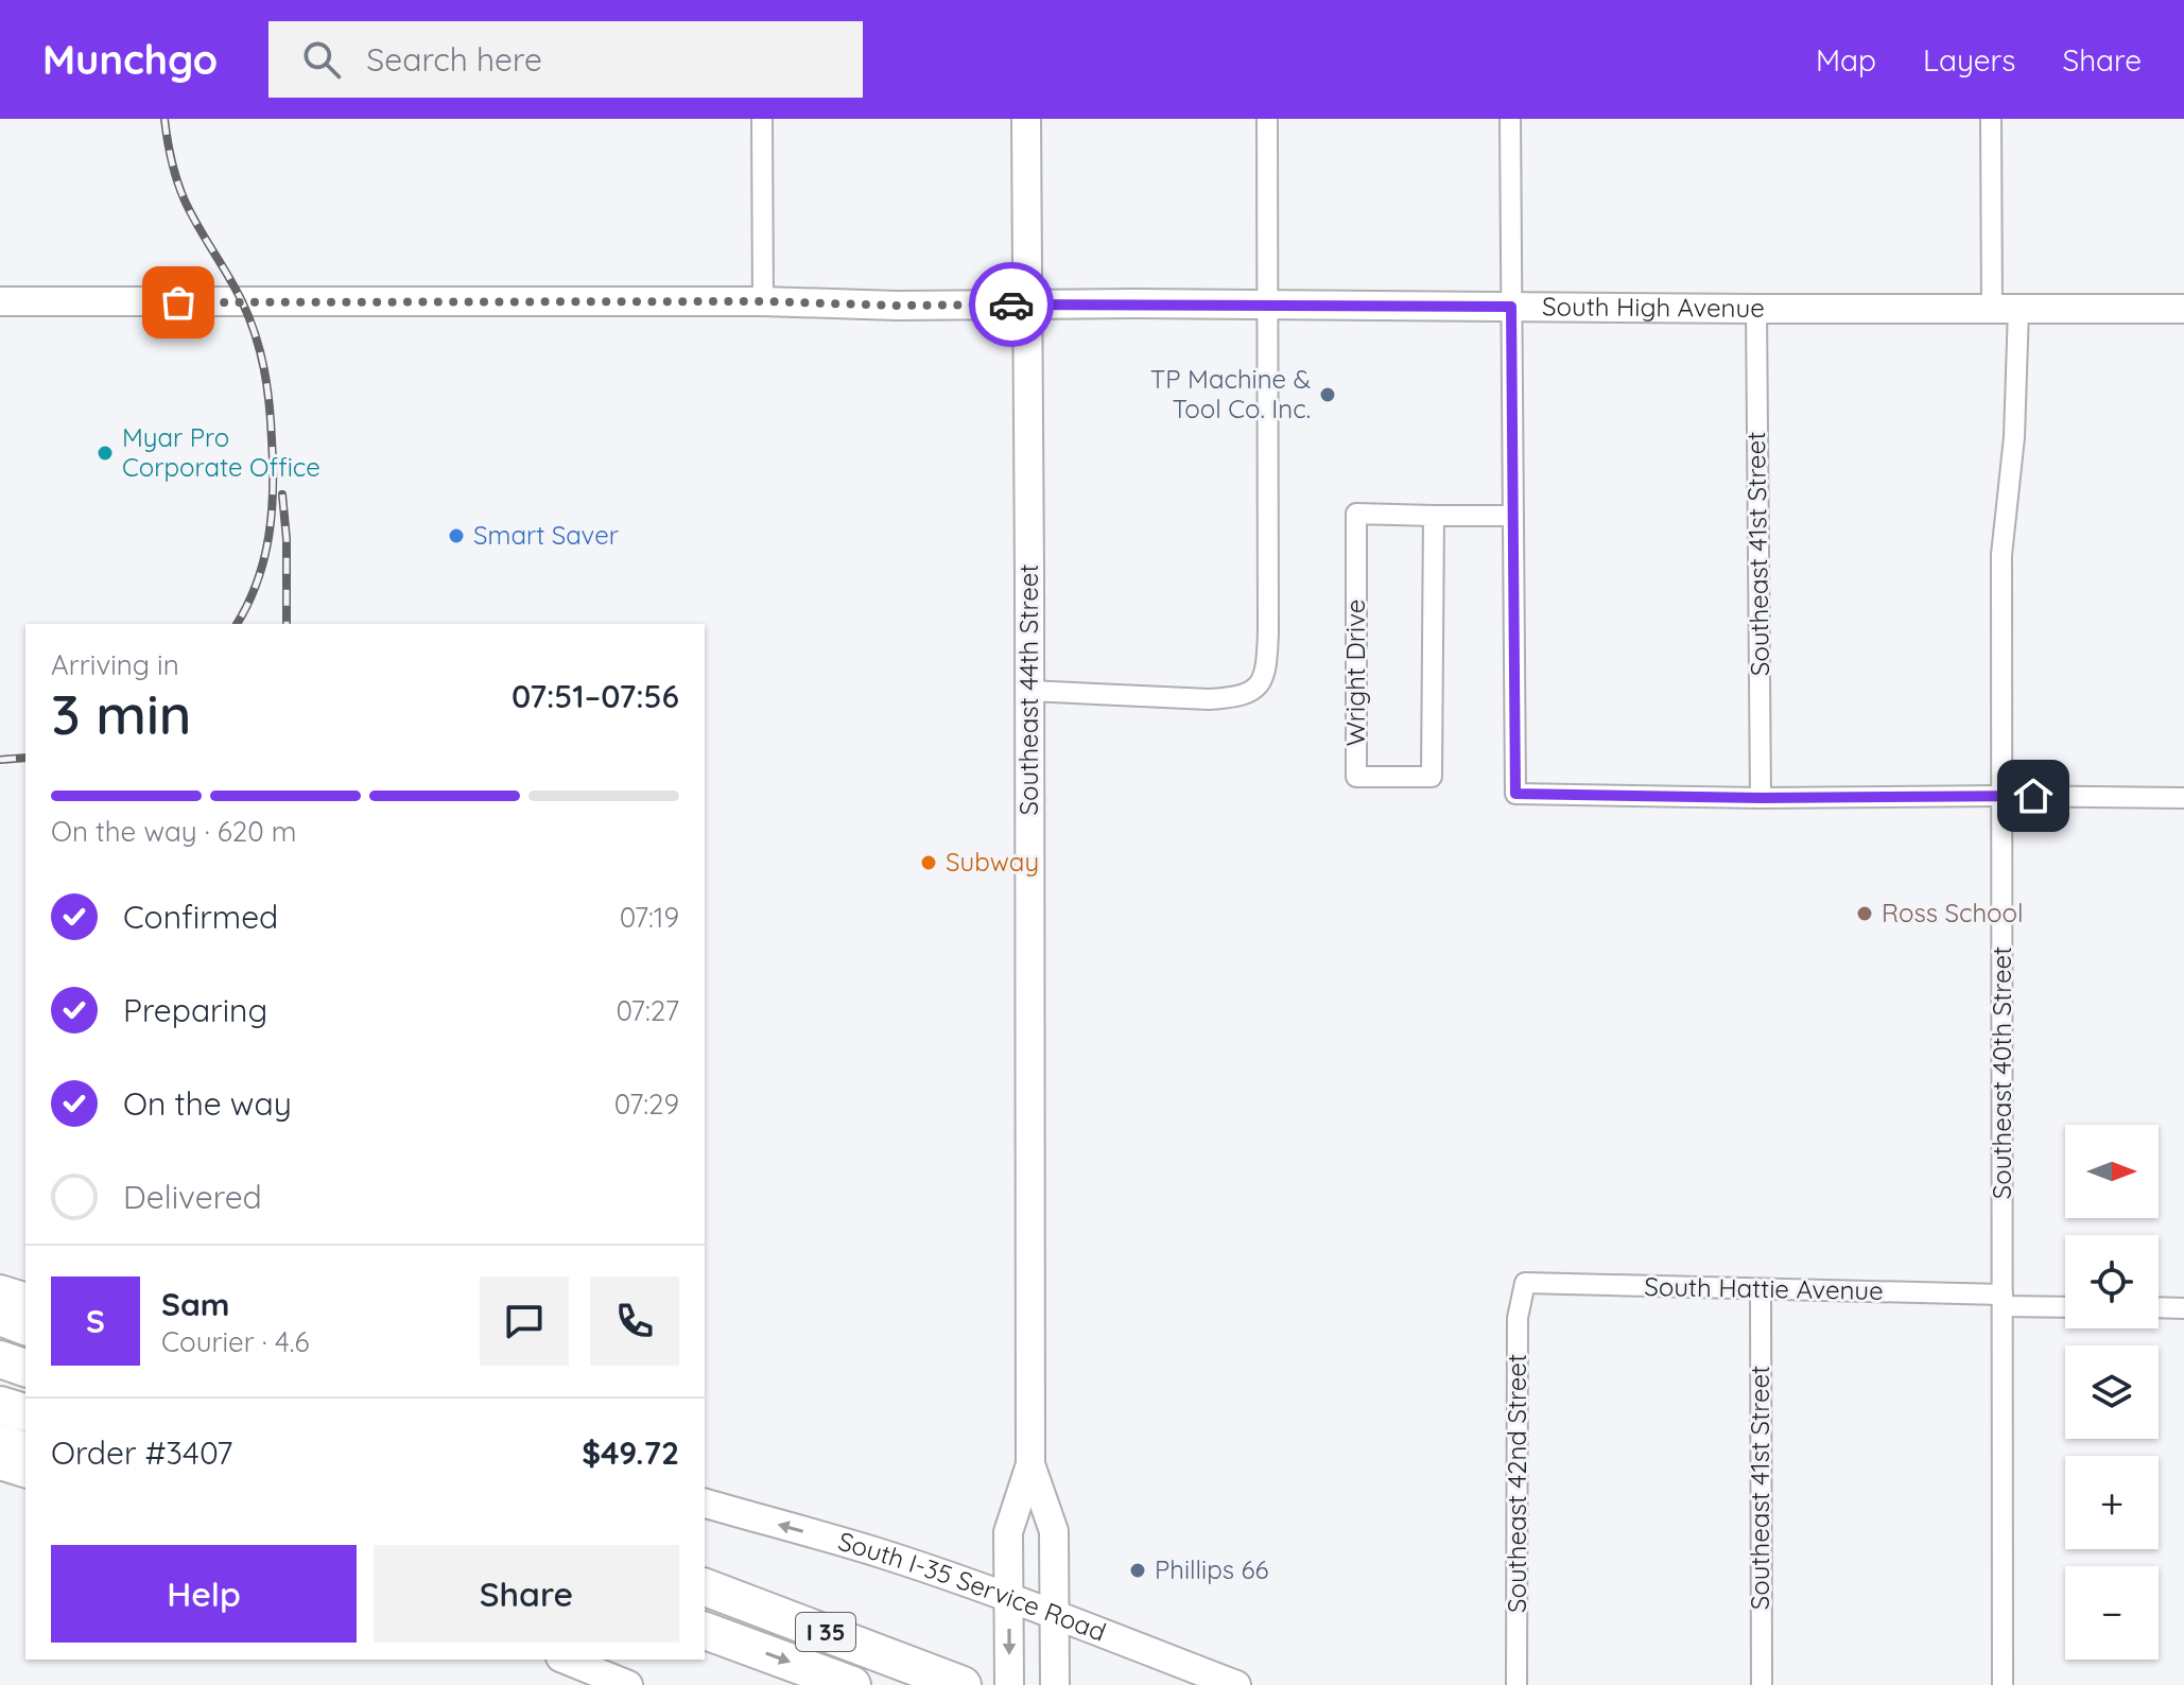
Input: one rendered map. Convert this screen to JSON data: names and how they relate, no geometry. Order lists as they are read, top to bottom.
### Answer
{
  "streets": {
    "highway": ["I 35"],
    "main road": ["South High Avenue", "Southeast 44th Street", "South I-35 Service Road"],
    "street": [
      "Southeast 41st Street",
      "Wright Drive",
      "Southeast 40th Street",
      "South Hattie Avenue",
      "Southeast 42nd Street"
    ]
  },
  "crossings": [
    ["South High Avenue", "Southeast 41st Street"],
    ["South High Avenue", "Southeast 44th Street"],
    ["South High Avenue", "Southeast 40th Street"],
    ["Southeast 41st Street", "South Hattie Avenue"],
    ["Southeast 44th Street", "South I-35 Service Road"],
    ["Southeast 40th Street", "South Hattie Avenue"],
    ["South Hattie Avenue", "Southeast 42nd Street"]
  ],
  "one_way": ["South I-35 Service Road"],
  "places": [
    "TP Machine & Tool Co. Inc.",
    "Myar Pro Corporate Office",
    "Smart Saver",
    "Subway",
    "Ross School",
    "Phillips 66"
  ],
  "north": "right",
  "page": {
    "header": "Munchgo",
    "search": "Search here",
    "nav": ["Map", "Layers", "Share"],
    "heading": ["3 min", "Arriving in", "07:51–07:56"],
    "panel": [
      "Sam",
      "Courier · 4.6",
      "Order #3407",
      "$49.72"
    ],
    "bar": "On the way · 620 m",
    "list": [
      ["Confirmed", "07:19"],
      ["Preparing", "07:27"],
      ["On the way", "07:29"],
      "Delivered"
    ],
    "map_buttons": ["+", "−"],
    "round": "S",
    "buttons": ["Help", "Share"]
  }
}
